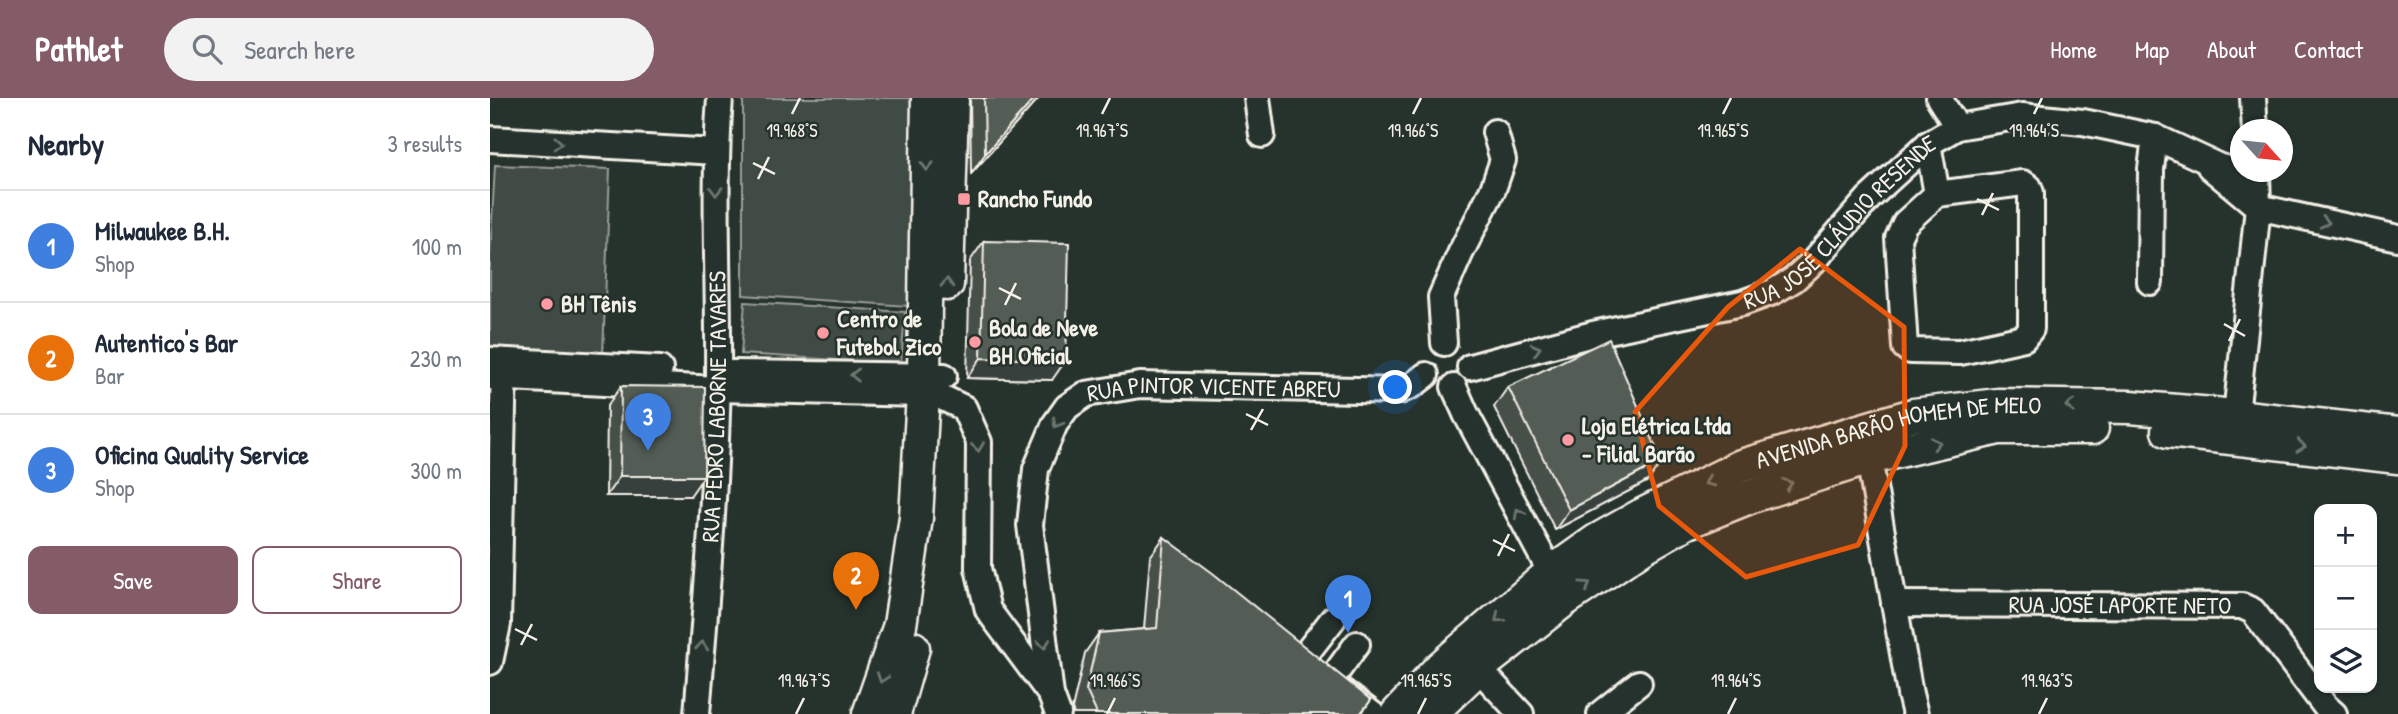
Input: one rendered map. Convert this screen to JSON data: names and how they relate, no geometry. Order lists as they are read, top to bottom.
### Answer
{
  "streets": {
    "main road": ["AVENIDA BARÃO HOMEM DE MELO"],
    "street": [
      "RUA JOSÉ CLÁUDIO RESENDE",
      "RUA PINTOR VICENTE ABREU",
      "RUA PEDRO LABORNE TAVARES",
      "RUA JOSÉ LAPORTE NETO"
    ]
  },
  "crossings": [
    ["RUA JOSÉ CLÁUDIO RESENDE", "RUA PINTOR VICENTE ABREU"]
  ],
  "one_way": ["RUA JOSÉ CLÁUDIO RESENDE"],
  "places": {
    "transit": ["Rancho Fundo"],
    "other": [
      "BH Tênis",
      "Centro de Futebol Zico",
      "Bola de Neve BH Oficial",
      "Loja Elétrica Ltda - Filial Barão"
    ]
  },
  "north": "bottom right",
  "page": {
    "header": "Pathlet",
    "search": "Search here",
    "nav": [
      "Home",
      "Map",
      "About",
      "Contact"
    ],
    "heading": ["Nearby", "3 results"],
    "list": [
      {
        "mark": "1",
        "name": "Milwaukee B.H.",
        "note": "Shop",
        "value": "100 m"
      },
      {
        "mark": "2",
        "name": "Autentico's Bar",
        "note": "Bar",
        "value": "230 m"
      },
      {
        "mark": "3",
        "name": "Oficina Quality Service",
        "note": "Shop",
        "value": "300 m"
      }
    ],
    "pins": ["3", "2", "1"],
    "map_buttons": ["+", "−"],
    "buttons": ["Save", "Share"]
  },
  "coordinates": [
    "19.968°S",
    "19.967°S",
    "19.966°S",
    "19.965°S",
    "19.964°S",
    "19.963°S"
  ]
}
